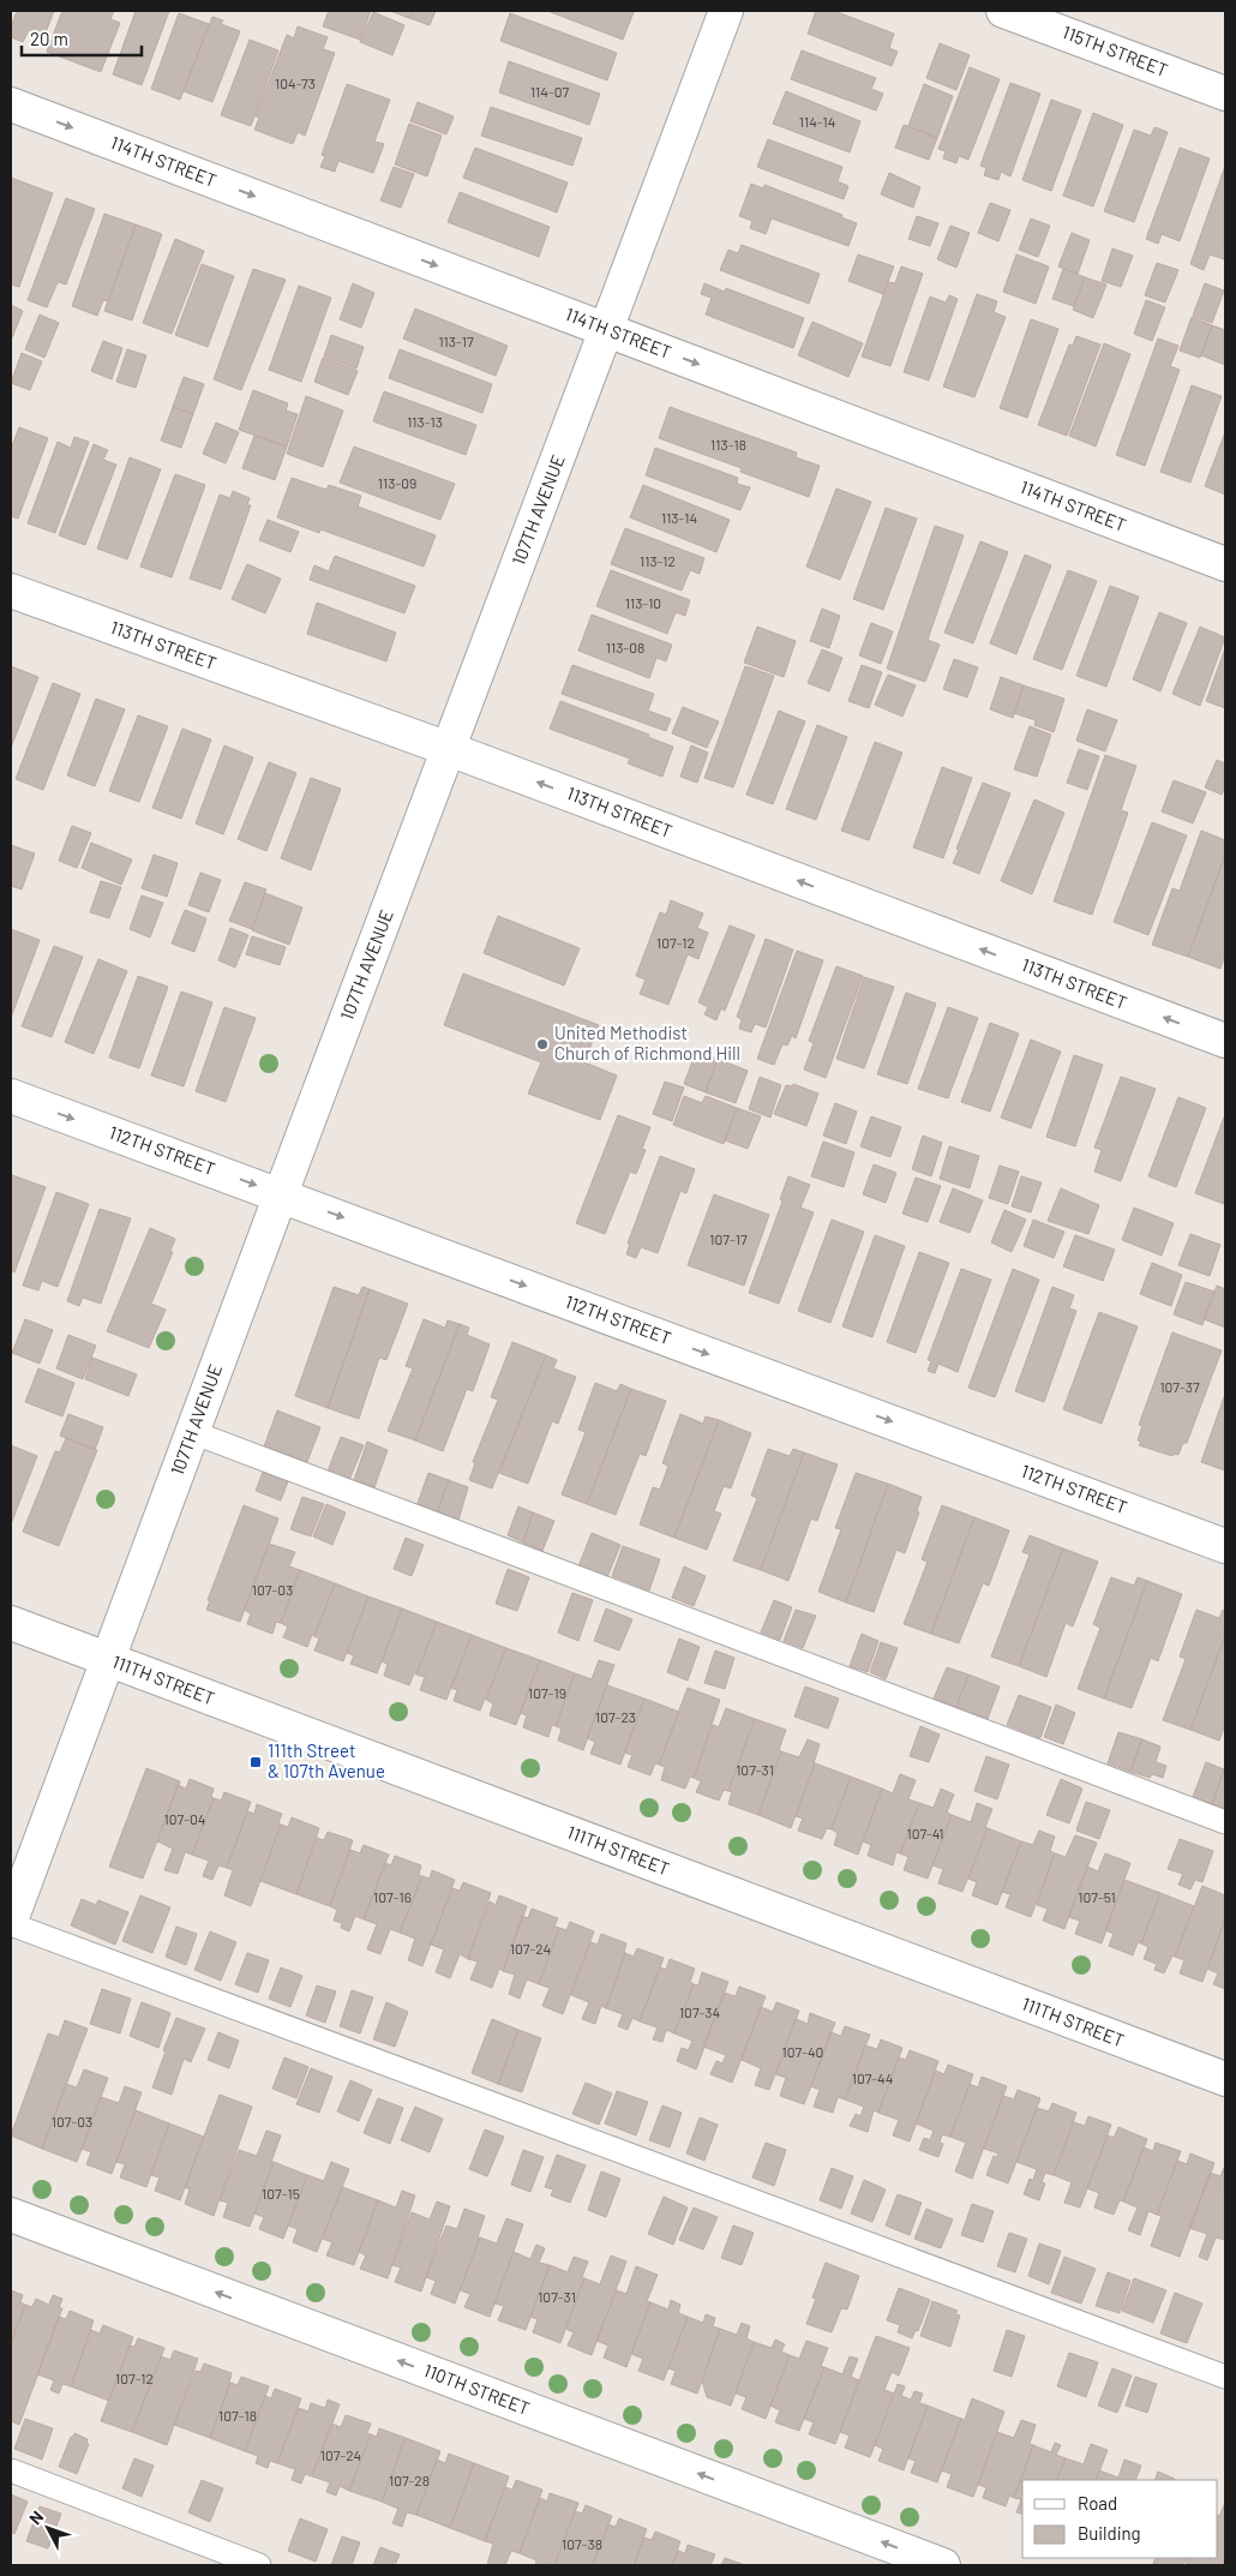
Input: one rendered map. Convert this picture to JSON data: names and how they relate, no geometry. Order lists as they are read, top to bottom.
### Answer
{
  "streets": {
    "street": [
      "115TH STREET",
      "114TH STREET",
      "107TH AVENUE",
      "113TH STREET",
      "112TH STREET",
      "111TH STREET",
      "110TH STREET"
    ]
  },
  "crossings": [
    ["114TH STREET", "107TH AVENUE"],
    ["107TH AVENUE", "113TH STREET"],
    ["107TH AVENUE", "112TH STREET"],
    ["107TH AVENUE", "111TH STREET"]
  ],
  "one_way": [
    "114TH STREET",
    "113TH STREET",
    "112TH STREET",
    "110TH STREET"
  ],
  "places": {
    "other": ["United Methodist Church of Richmond Hill"],
    "transit": ["111th Street & 107th Avenue"]
  },
  "house_numbers": [
    "104-73",
    "114-07",
    "114-14",
    "113-17",
    "113-13",
    "113-18",
    "113-09",
    "113-14",
    "113-12",
    "113-10",
    "113-08",
    "107-12",
    "107-17",
    "107-37",
    "107-03",
    "107-19",
    "107-23",
    "107-31",
    "107-04",
    "107-41",
    "107-16",
    "107-51",
    "107-24",
    "107-34",
    "107-40",
    "107-44",
    "107-03",
    "107-15",
    "107-31",
    "107-12",
    "107-18",
    "107-24",
    "107-28",
    "107-38"
  ],
  "legend": ["Road", "Building"],
  "scale_bar": "20 m",
  "north": "top left"
}
